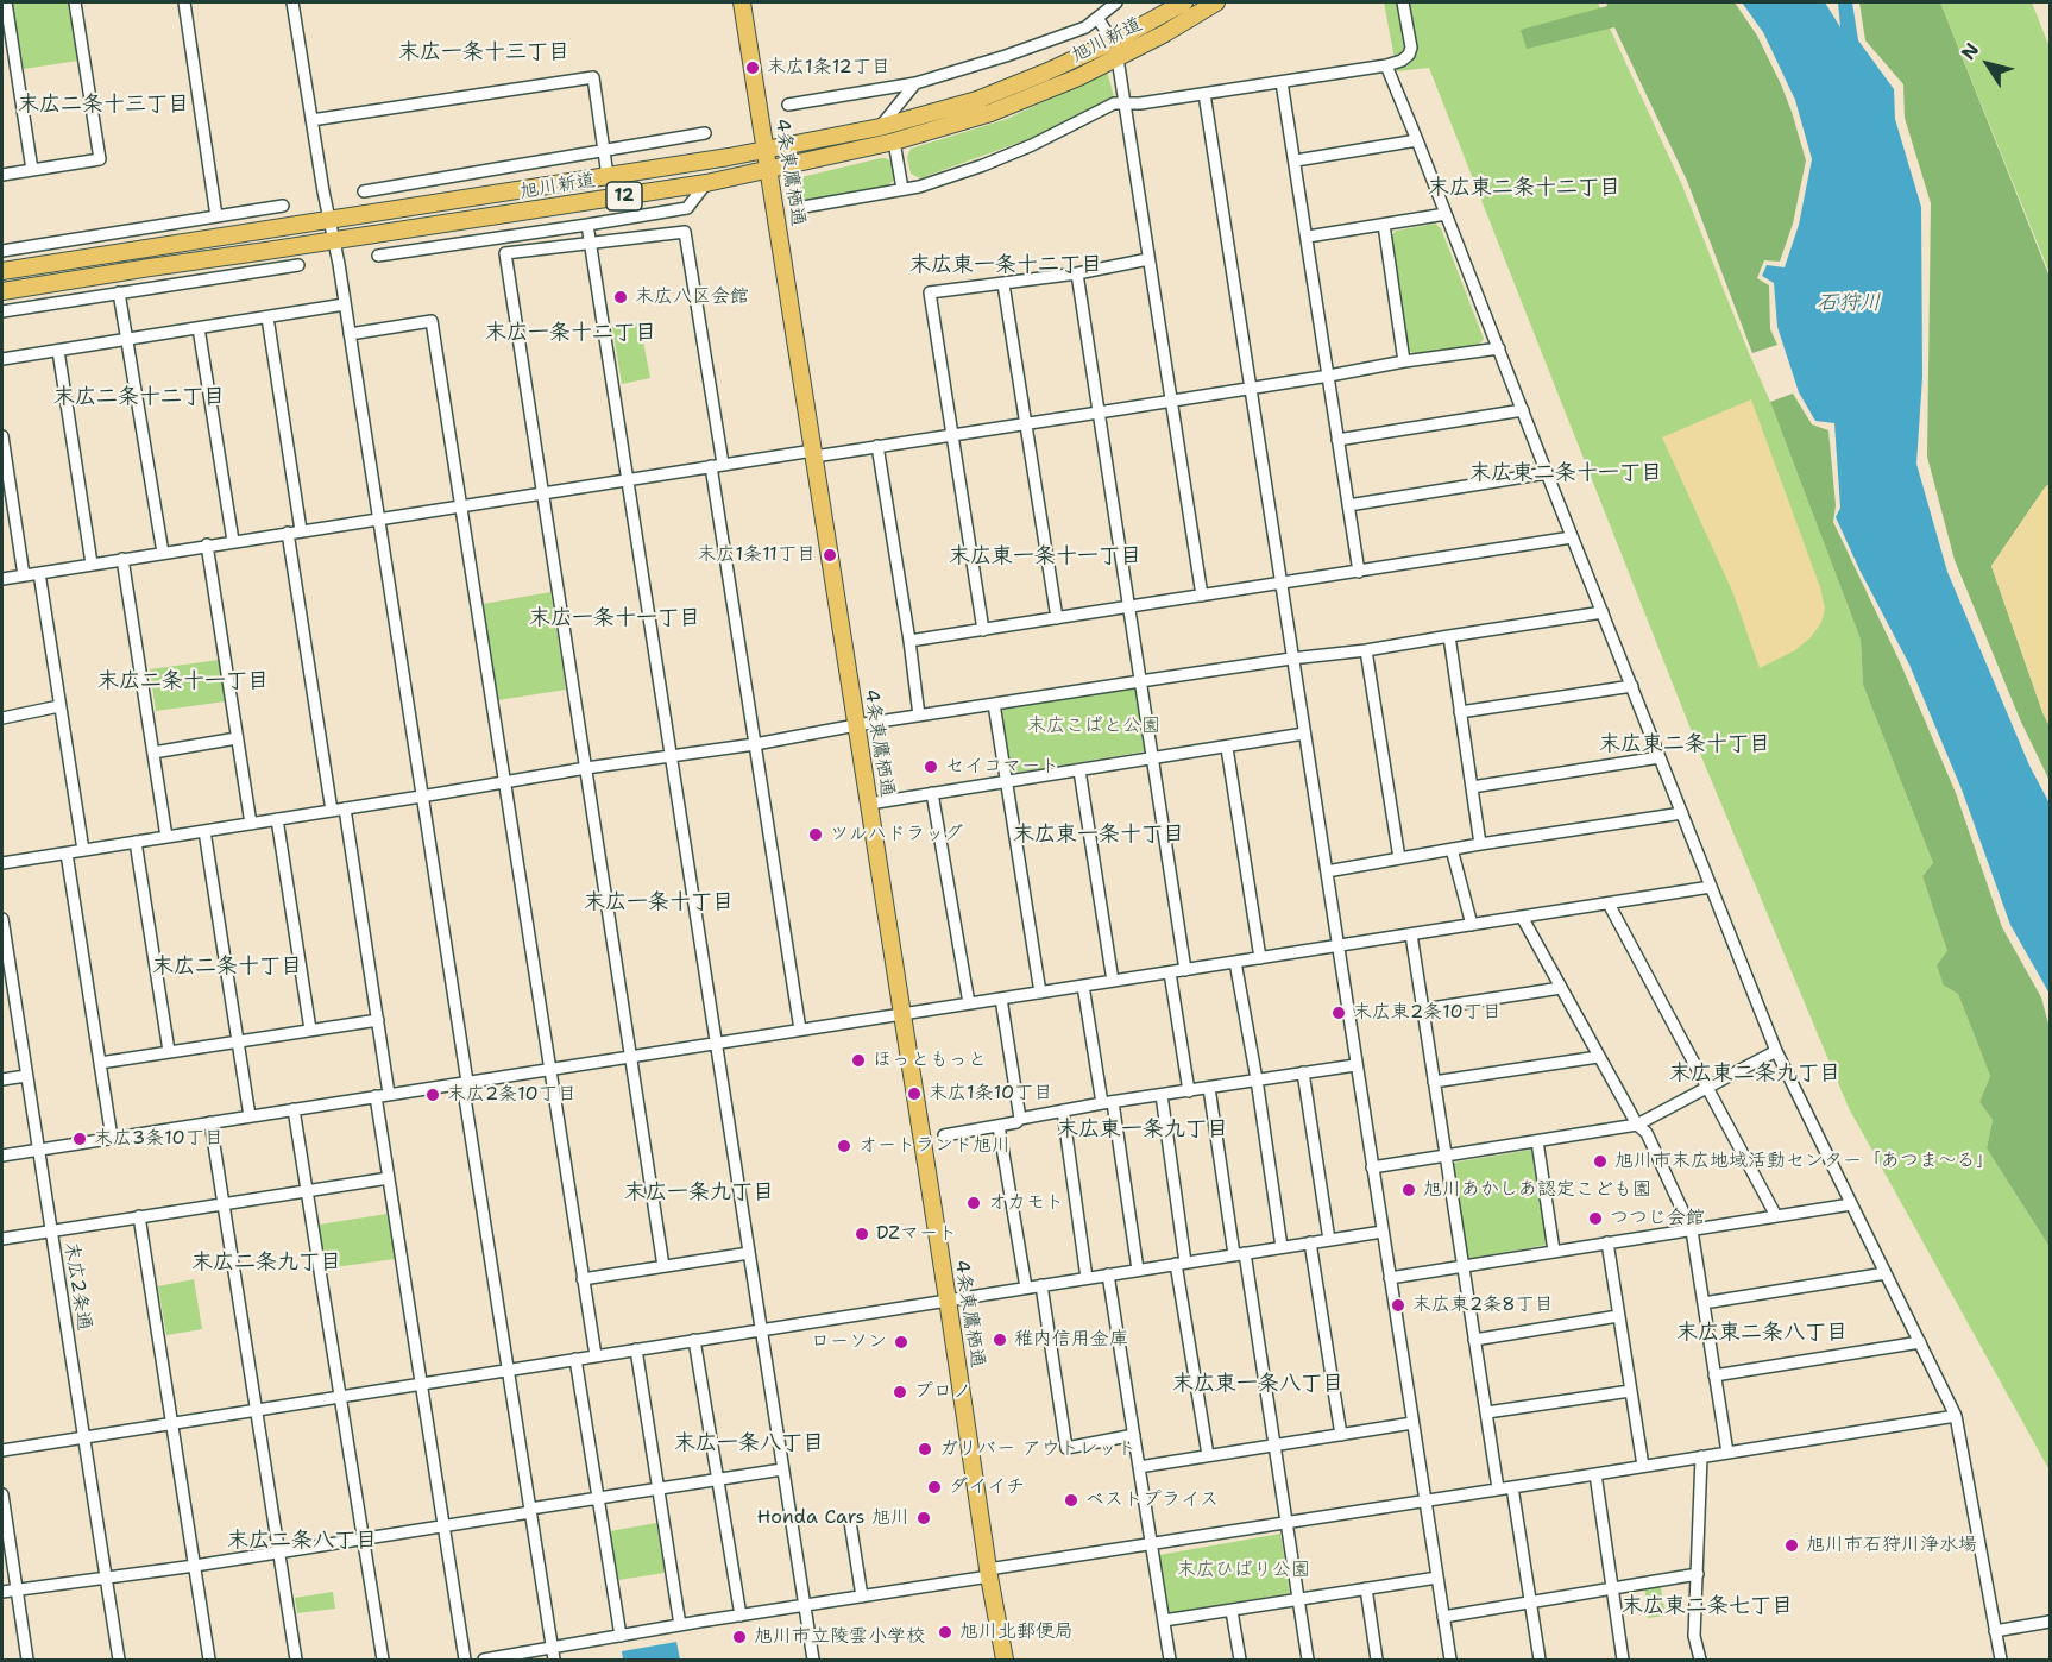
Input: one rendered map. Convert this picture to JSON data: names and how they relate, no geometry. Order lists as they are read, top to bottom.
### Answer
{
  "streets": {
    "highway": ["旭川新道", "4条東鷹栖通", "12"],
    "street": ["末広2条通"]
  },
  "crossings": [
    ["旭川新道", "4条東鷹栖通"]
  ],
  "districts": [
    "末広一条十三丁目",
    "末広二条十三丁目",
    "末広東二条十二丁目",
    "末広東一条十二丁目",
    "末広一条十二丁目",
    "末広二条十二丁目",
    "末広東二条十一丁目",
    "末広東一条十一丁目",
    "末広一条十一丁目",
    "末広二条十一丁目",
    "末広東二条十丁目",
    "末広東一条十丁目",
    "末広一条十丁目",
    "末広二条十丁目",
    "末広東二条九丁目",
    "末広東一条九丁目",
    "末広一条九丁目",
    "末広二条九丁目",
    "末広東二条八丁目",
    "末広東一条八丁目",
    "末広一条八丁目",
    "末広二条八丁目",
    "末広東二条七丁目"
  ],
  "water": ["石狩川"],
  "parks": ["末広こばと公園", "末広ひばり公園"],
  "places": [
    "末広1条12丁目",
    "末広八区会館",
    "末広1条11丁目",
    "セイコマート",
    "ツルハドラッグ",
    "末広東2条10丁目",
    "ほっともっと",
    "末広1条10丁目",
    "末広2条10丁目",
    "末広3条10丁目",
    "オートランド旭川",
    "旭川市末広地域活動センター「あつま〜る」",
    "旭川あかしあ認定こども園",
    "オカモト",
    "つつじ会館",
    "DZマート",
    "末広東2条8丁目",
    "稚内信用金庫",
    "ローソン",
    "プロノ",
    "ガリバー アウトレット",
    "ダイイチ",
    "ベストプライス",
    "Honda Cars 旭川",
    "旭川市石狩川浄水場",
    "旭川北郵便局",
    "旭川市立陵雲小学校"
  ],
  "north": "top left"
}
